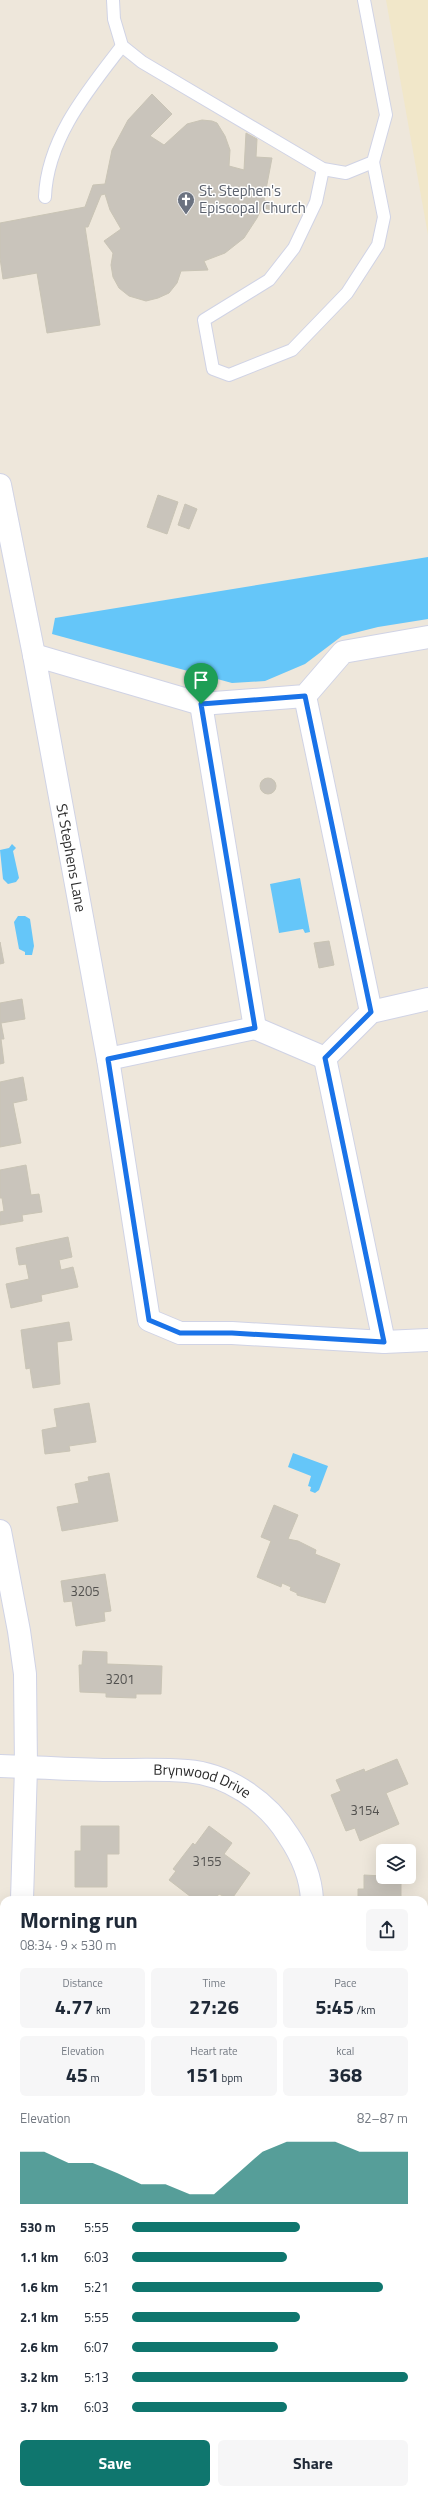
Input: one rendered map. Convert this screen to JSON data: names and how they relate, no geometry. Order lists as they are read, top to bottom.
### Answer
{
  "streets": {
    "street": ["St Stephens Lane", "Brynwood Drive"]
  },
  "places": {
    "church": ["St. Stephen's Episcopal Church"]
  },
  "house_numbers": [
    "3205",
    "3201",
    "3154",
    "3155"
  ],
  "page": {
    "heading": ["Morning run", "08:34 · 9 × 530 m"],
    "stats": [
      ["Distance", "4.77 km"],
      ["Time", "27:26"],
      ["Pace", "5:45 /km"],
      ["Elevation", "45 m"],
      ["Heart rate", "151 bpm"],
      ["kcal", "368"]
    ],
    "chart": ["Elevation", "82–87 m"],
    "list": [
      {
        "name": "530 m",
        "note": "5:55"
      },
      {
        "name": "1.1 km",
        "note": "6:03"
      },
      {
        "name": "1.6 km",
        "note": "5:21"
      },
      {
        "name": "2.1 km",
        "note": "5:55"
      },
      {
        "name": "2.6 km",
        "note": "6:07"
      },
      {
        "name": "3.2 km",
        "note": "5:13"
      },
      {
        "name": "3.7 km",
        "note": "6:03"
      }
    ],
    "buttons": ["Save", "Share"]
  }
}
